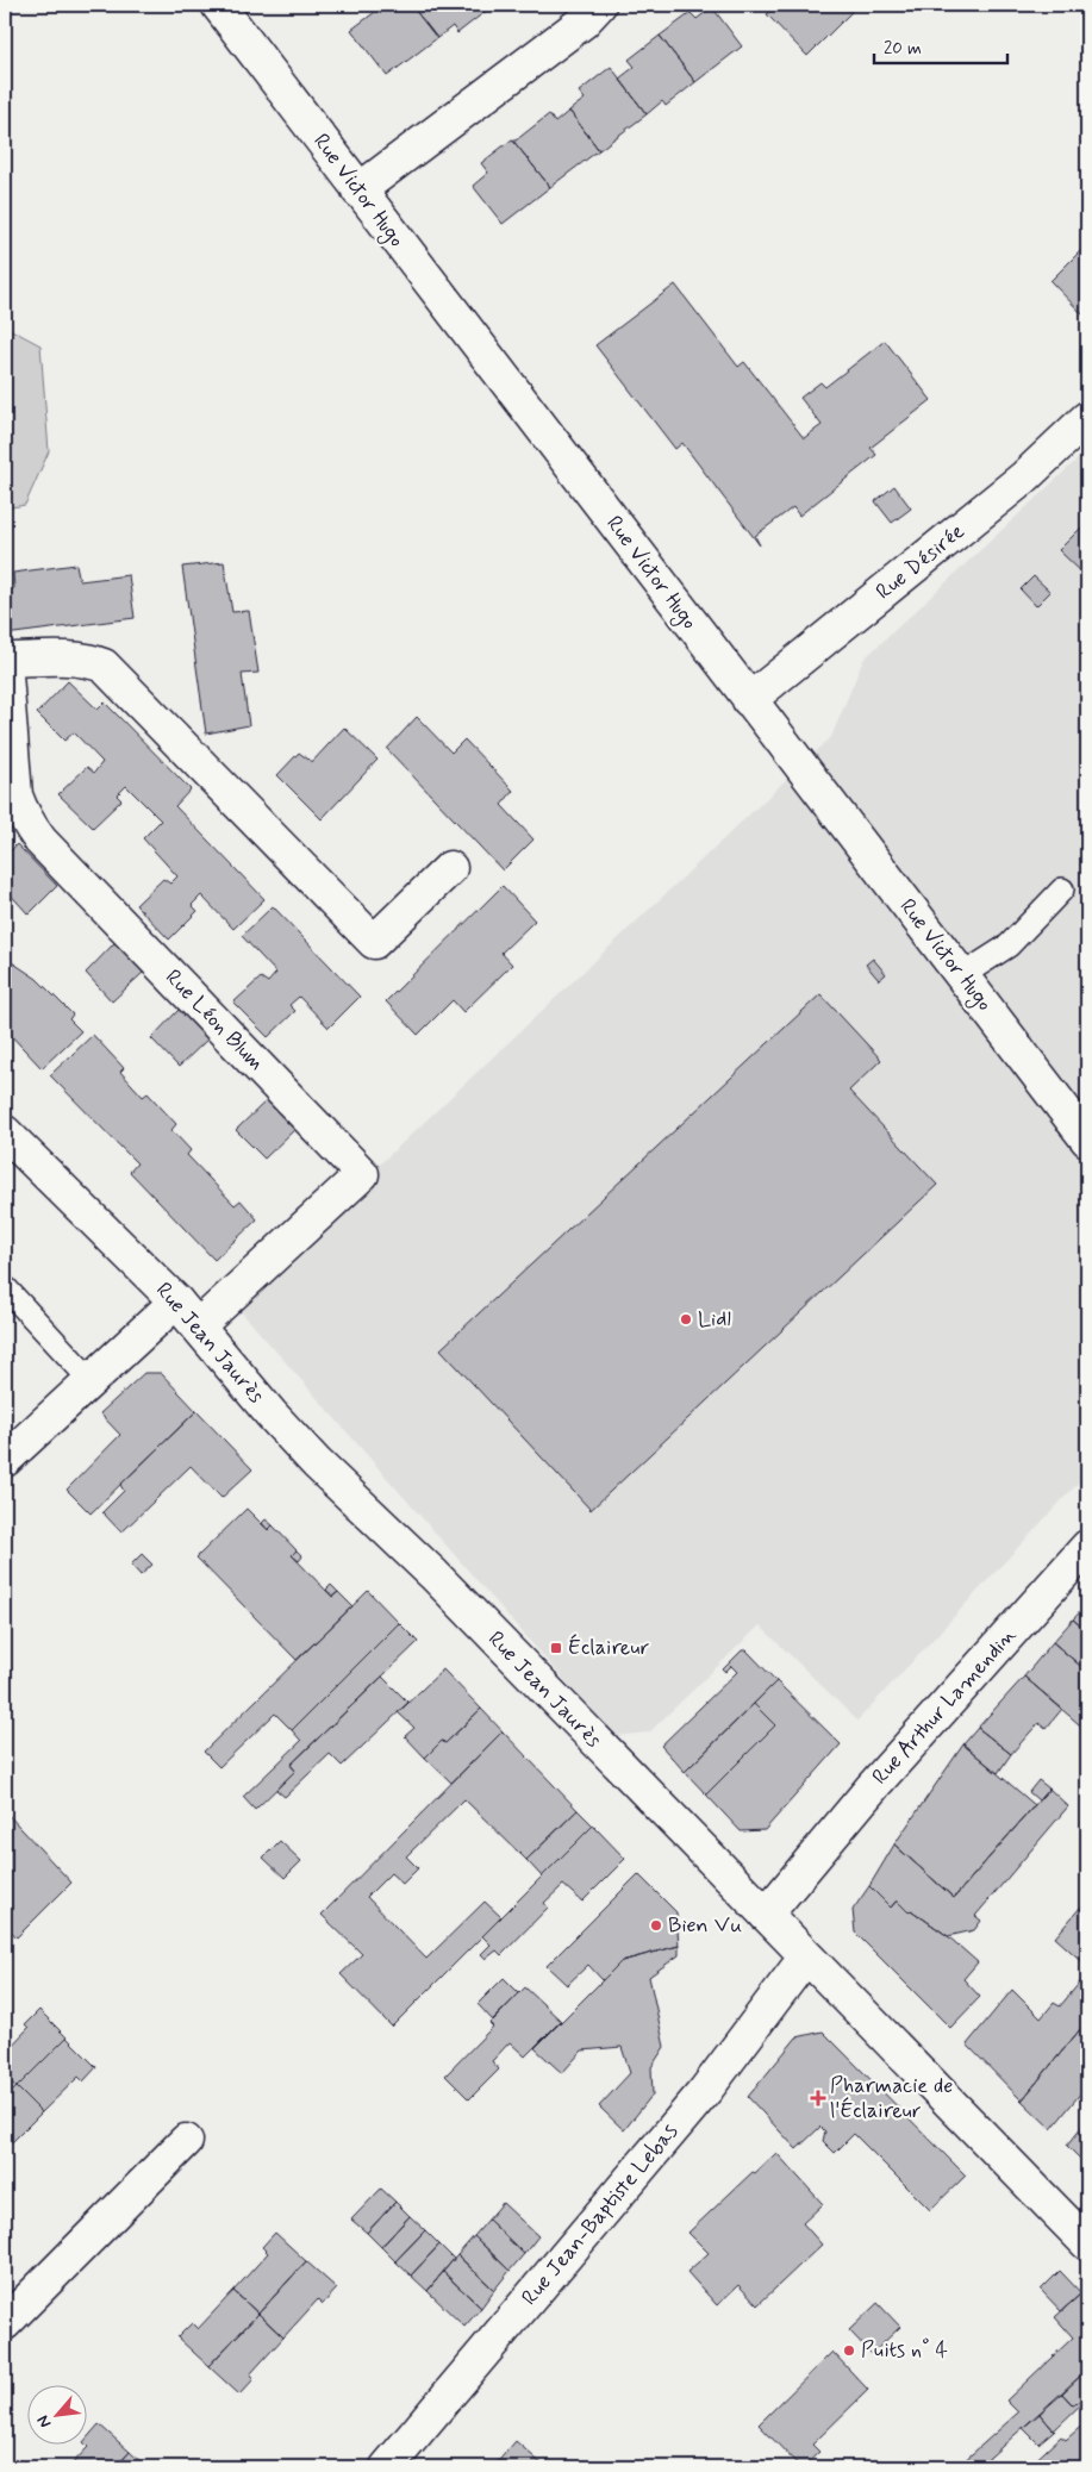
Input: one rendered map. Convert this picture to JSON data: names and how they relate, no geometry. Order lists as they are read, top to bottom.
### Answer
{
  "streets": {
    "street": [
      "Rue Victor Hugo",
      "Rue Désirée",
      "Rue Léon Blum",
      "Rue Jean Jaurès",
      "Rue Arthur Lamendin",
      "Rue Jean-Baptiste Lebas"
    ]
  },
  "crossings": [
    ["Rue Victor Hugo", "Rue Désirée"],
    ["Rue Léon Blum", "Rue Jean Jaurès"],
    ["Rue Jean Jaurès", "Rue Arthur Lamendin"],
    ["Rue Jean Jaurès", "Rue Jean-Baptiste Lebas"]
  ],
  "places": {
    "other": ["Lidl", "Bien Vu", "Puits n° 4"],
    "transit": ["Éclaireur"],
    "health": ["Pharmacie de l'Éclaireur"]
  },
  "scale_bar": "20 m",
  "north": "bottom left"
}
